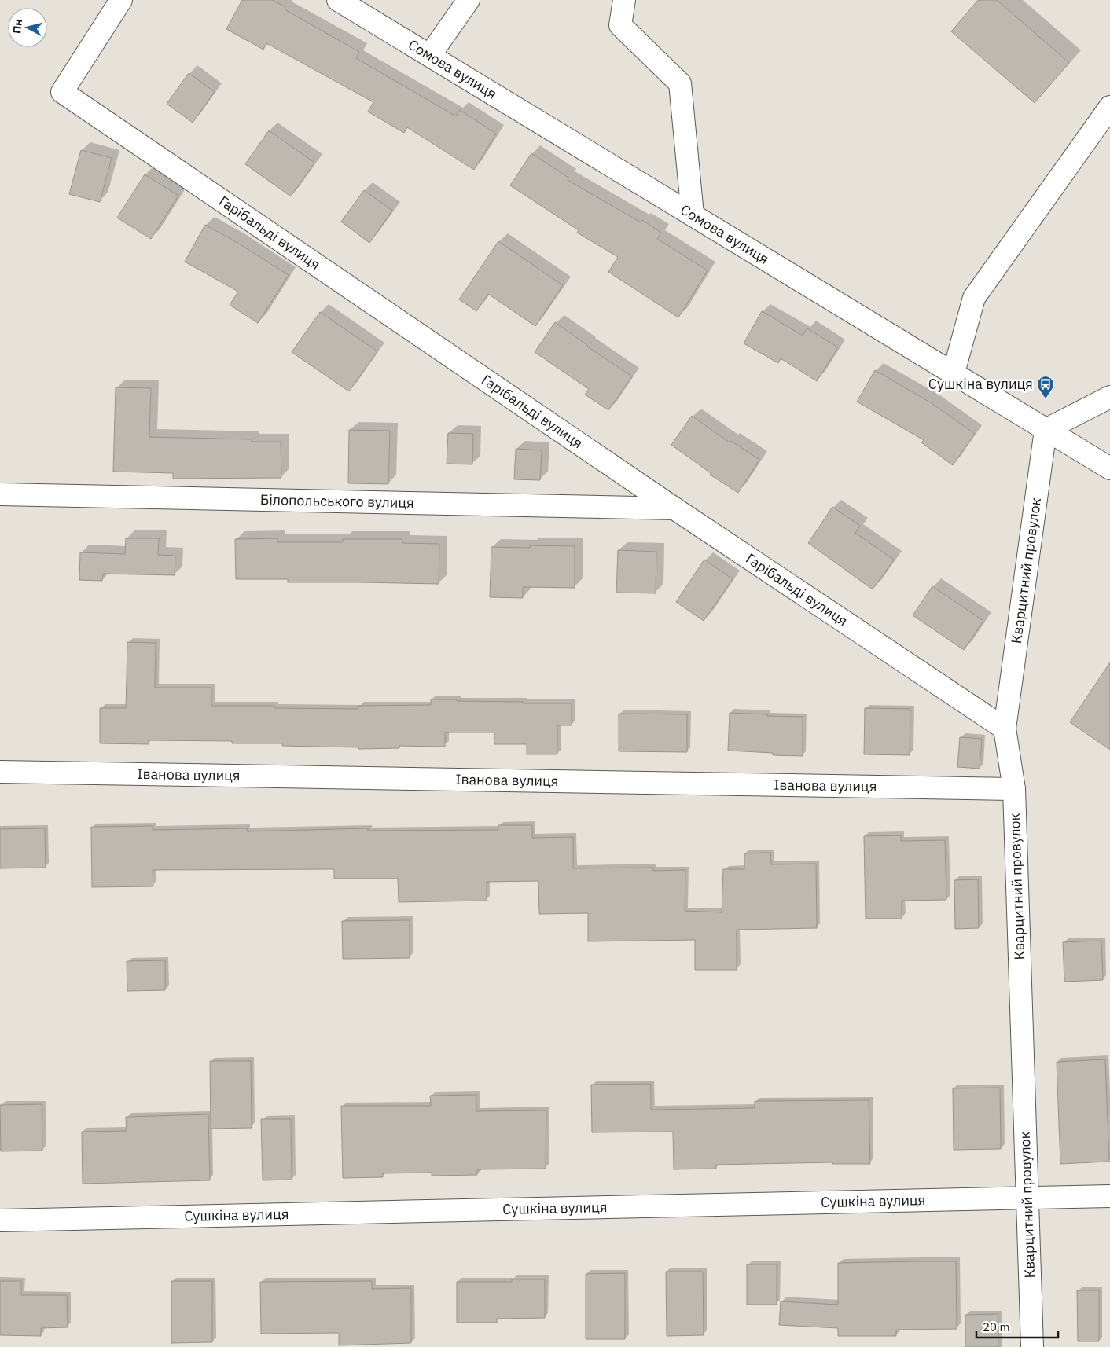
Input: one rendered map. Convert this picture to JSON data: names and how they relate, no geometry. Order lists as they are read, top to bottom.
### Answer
{
  "streets": {
    "street": [
      "Сомова вулиця",
      "Гарібальді вулиця",
      "Білопольського вулиця",
      "Кварцитний провулок",
      "Іванова вулиця",
      "Сушкіна вулиця"
    ]
  },
  "crossings": [
    ["Сомова вулиця", "Кварцитний провулок"],
    ["Гарібальді вулиця", "Білопольського вулиця"],
    ["Гарібальді вулиця", "Кварцитний провулок"],
    ["Кварцитний провулок", "Іванова вулиця"],
    ["Кварцитний провулок", "Сушкіна вулиця"]
  ],
  "places": {
    "bus stop": ["Сушкіна вулиця"]
  },
  "scale_bar": "20 m",
  "north": "left"
}
